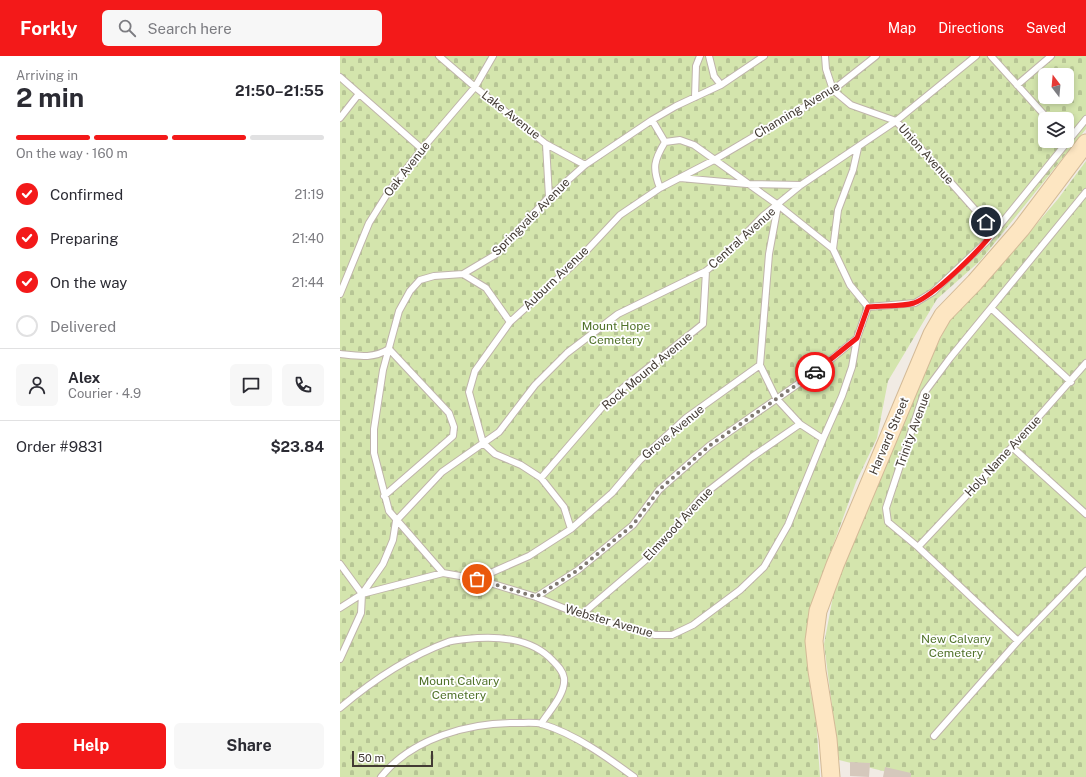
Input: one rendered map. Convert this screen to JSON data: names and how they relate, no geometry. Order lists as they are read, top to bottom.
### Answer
{
  "streets": {
    "main road": ["Harvard Street"],
    "lane": [
      "Channing Avenue",
      "Lake Avenue",
      "Union Avenue",
      "Oak Avenue",
      "Springvale Avenue",
      "Central Avenue",
      "Auburn Avenue",
      "Rock Mound Avenue",
      "Trinity Avenue",
      "Grove Avenue",
      "Holy Name Avenue",
      "Elmwood Avenue",
      "Webster Avenue"
    ]
  },
  "crossings": [
    ["Channing Avenue", "Union Avenue"],
    ["Channing Avenue", "Auburn Avenue"],
    ["Lake Avenue", "Oak Avenue"],
    ["Lake Avenue", "Springvale Avenue"],
    ["Union Avenue", "Central Avenue"],
    ["Springvale Avenue", "Central Avenue"],
    ["Springvale Avenue", "Webster Avenue"],
    ["Central Avenue", "Auburn Avenue"],
    ["Central Avenue", "Rock Mound Avenue"],
    ["Trinity Avenue", "Holy Name Avenue"],
    ["Grove Avenue", "Webster Avenue"],
    ["Elmwood Avenue", "Webster Avenue"]
  ],
  "parks": ["Mount Hope Cemetery", "New Calvary Cemetery", "Mount Calvary Cemetery"],
  "scale_bar": "50 m",
  "north": "top",
  "page": {
    "header": "Forkly",
    "search": "Search here",
    "nav": ["Map", "Directions", "Saved"],
    "heading": ["2 min", "Arriving in", "21:50–21:55"],
    "panel": [
      "Alex",
      "Courier · 4.9",
      "Order #9831",
      "$23.84"
    ],
    "bar": "On the way · 160 m",
    "list": [
      ["Confirmed", "21:19"],
      ["Preparing", "21:40"],
      ["On the way", "21:44"],
      "Delivered"
    ],
    "buttons": ["Help", "Share"],
    "scale": "50 m"
  }
}
